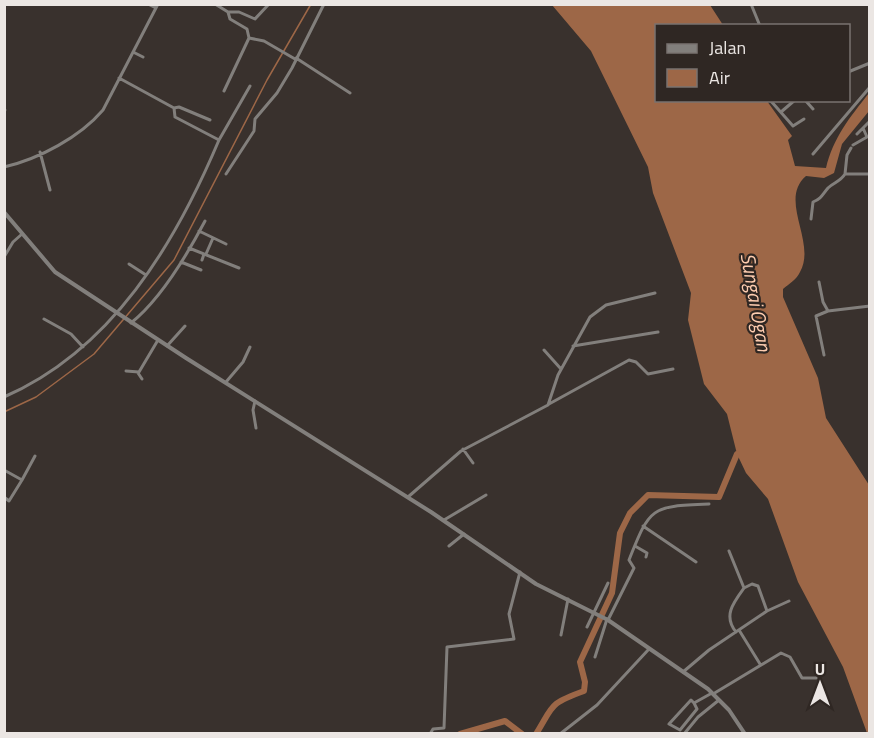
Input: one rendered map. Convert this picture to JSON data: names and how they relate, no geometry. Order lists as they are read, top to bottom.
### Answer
{
  "water": ["Sungai Ogan"],
  "legend": ["Jalan", "Air"],
  "north": "top"
}
